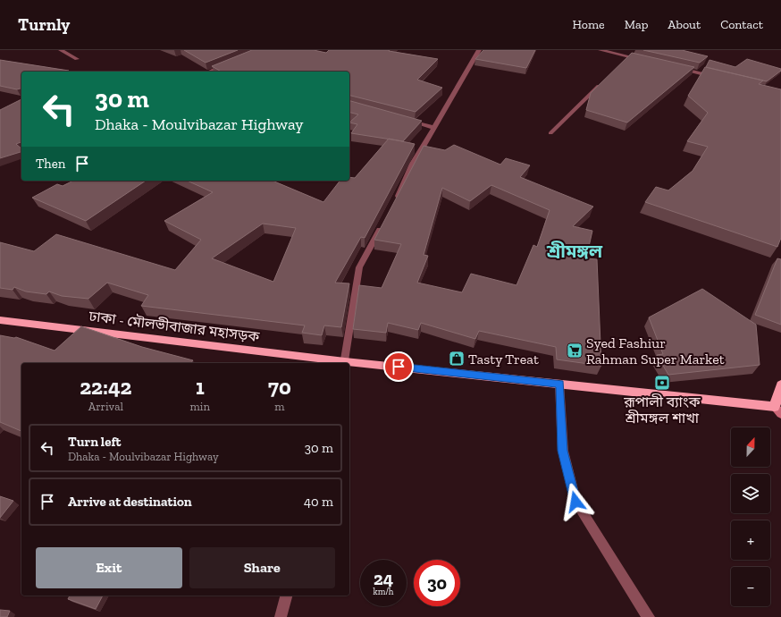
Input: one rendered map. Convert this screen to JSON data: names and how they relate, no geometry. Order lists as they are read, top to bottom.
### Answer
{
  "streets": {
    "highway": ["ঢাকা - মৌলভীবাজার মহাসড়ক"]
  },
  "districts": ["শ্রীমঙ্গল"],
  "places": {
    "supermarket": ["Syed Fashiur Rahman Super Market"],
    "shop": ["Tasty Treat"],
    "bank": ["রূপালী ব্যাংক শ্রীমঙ্গল শাখা"]
  },
  "north": "top",
  "page": {
    "header": "Turnly",
    "nav": [
      "Home",
      "Map",
      "About",
      "Contact"
    ],
    "turn": ["30 m", "Dhaka - Moulvibazar Highway"],
    "then": "Then",
    "eta": [
      "22:42",
      "Arrival",
      "1",
      "min",
      "70",
      "m"
    ],
    "list": [
      {
        "name": "Turn left",
        "note": "Dhaka - Moulvibazar Highway",
        "value": "30 m"
      },
      {
        "name": "Arrive at destination",
        "value": "40 m"
      }
    ],
    "map_buttons": ["+", "−"],
    "buttons": ["Exit", "Share"],
    "speed": "24 km/h",
    "limit": "30"
  }
}
